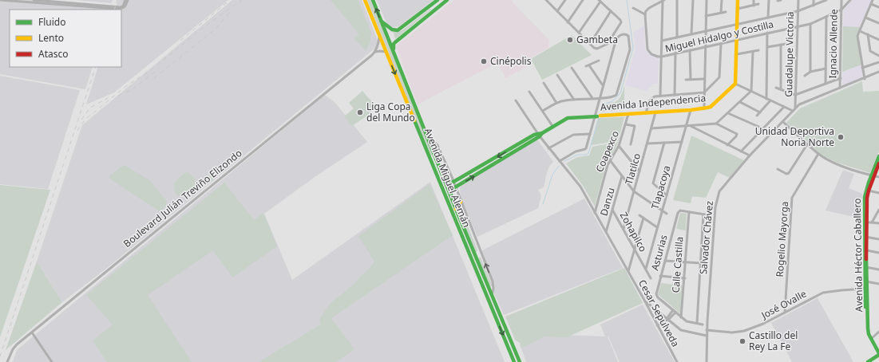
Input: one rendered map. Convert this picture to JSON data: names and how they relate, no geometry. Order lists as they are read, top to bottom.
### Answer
{
  "streets": {
    "main road": ["Avenida Independencia", "Avenida Miguel Alemán", "Avenida Héctor Caballero"],
    "street": [
      "Miguel Hidalgo y Costilla",
      "Ignacio Allende",
      "Guadalupe Victoria",
      "Coapexco",
      "Tlatilco",
      "Tlapacoya",
      "Boulevard Julián Treviño Elizondo",
      "Danzu",
      "Zohapilco",
      "Salvador Chávez",
      "Rogelio Mayorga",
      "Asturias",
      "Calle Castilla",
      "José Ovalle",
      "Cesar Sepulveda"
    ]
  },
  "crossings": [
    ["Miguel Hidalgo y Costilla", "Ignacio Allende"],
    ["Miguel Hidalgo y Costilla", "Guadalupe Victoria"],
    ["Ignacio Allende", "Salvador Chávez"],
    ["Guadalupe Victoria", "Salvador Chávez"],
    ["Avenida Independencia", "Coapexco"],
    ["Avenida Independencia", "Tlatilco"],
    ["Avenida Independencia", "Tlapacoya"],
    ["Tlatilco", "Zohapilco"],
    ["Tlapacoya", "Zohapilco"],
    ["Danzu", "Zohapilco"],
    ["Salvador Chávez", "José Ovalle"],
    ["Rogelio Mayorga", "José Ovalle"],
    ["Asturias", "Calle Castilla"],
    ["Avenida Héctor Caballero", "José Ovalle"]
  ],
  "places": [
    "Gambeta",
    "Cinépolis",
    "Liga Copa del Mundo",
    "Unidad Deportiva Noria Norte",
    "Castillo del Rey La Fe"
  ],
  "legend": ["Fluido", "Lento", "Atasco"]
}
